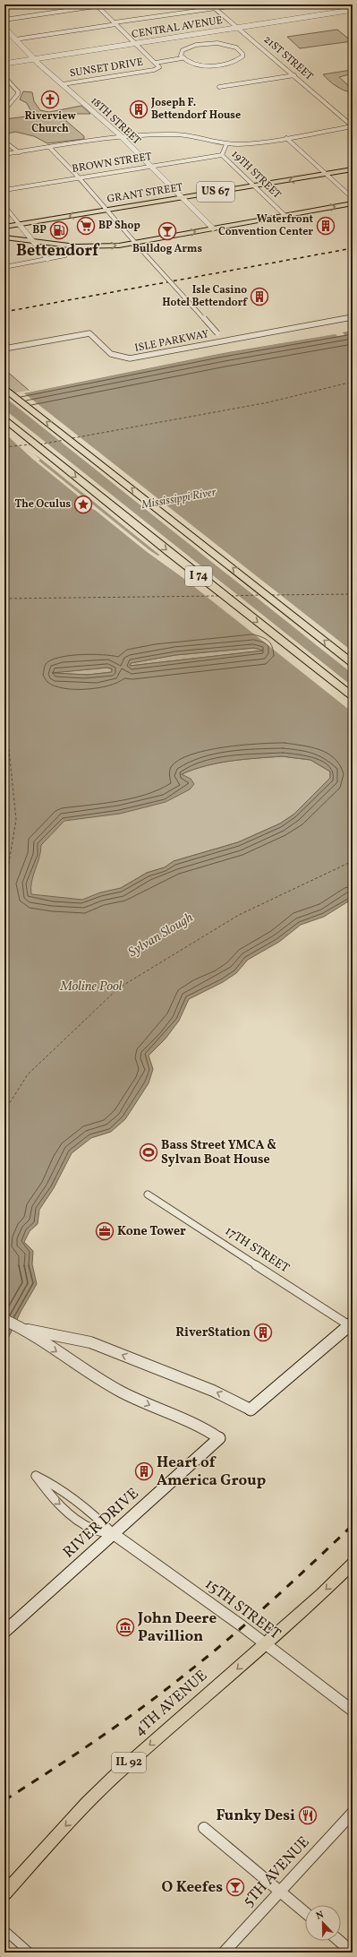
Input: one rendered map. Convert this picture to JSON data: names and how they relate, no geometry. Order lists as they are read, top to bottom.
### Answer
{
  "streets": {
    "highway": ["I 74"],
    "main road": [
      "US 67",
      "GRANT STREET",
      "RIVER DRIVE",
      "4TH AVENUE",
      "IL 92"
    ],
    "street": [
      "CENTRAL AVENUE",
      "21ST STREET",
      "SUNSET DRIVE",
      "18TH STREET",
      "BROWN STREET",
      "19TH STREET",
      "ISLE PARKWAY",
      "17TH STREET",
      "15TH STREET",
      "5TH AVENUE"
    ]
  },
  "crossings": [
    ["CENTRAL AVENUE", "21ST STREET"],
    ["CENTRAL AVENUE", "18TH STREET"],
    ["SUNSET DRIVE", "18TH STREET"],
    ["18TH STREET", "BROWN STREET"],
    ["18TH STREET", "GRANT STREET"],
    ["BROWN STREET", "19TH STREET"],
    ["19TH STREET", "GRANT STREET"],
    ["RIVER DRIVE", "15TH STREET"],
    ["15TH STREET", "4TH AVENUE"]
  ],
  "one_way": ["4TH AVENUE"],
  "districts": ["Bettendorf"],
  "water": ["Mississippi River", "Sylvan Slough", "Moline Pool"],
  "places": {
    "church": ["Riverview Church"],
    "building": [
      "Joseph F. Bettendorf House",
      "Waterfront Convention Center",
      "Isle Casino Hotel Bettendorf",
      "RiverStation",
      "Heart of America Group"
    ],
    "supermarket": ["BP Shop"],
    "fuel station": ["BP"],
    "bar": ["Bulldog Arms", "O Keefes"],
    "place": ["The Oculus"],
    "sports": ["Bass Street YMCA & Sylvan Boat House"],
    "office": ["Kone Tower"],
    "museum": ["John Deere Pavillion"],
    "restaurant": ["Funky Desi"]
  },
  "north": "top"
}
